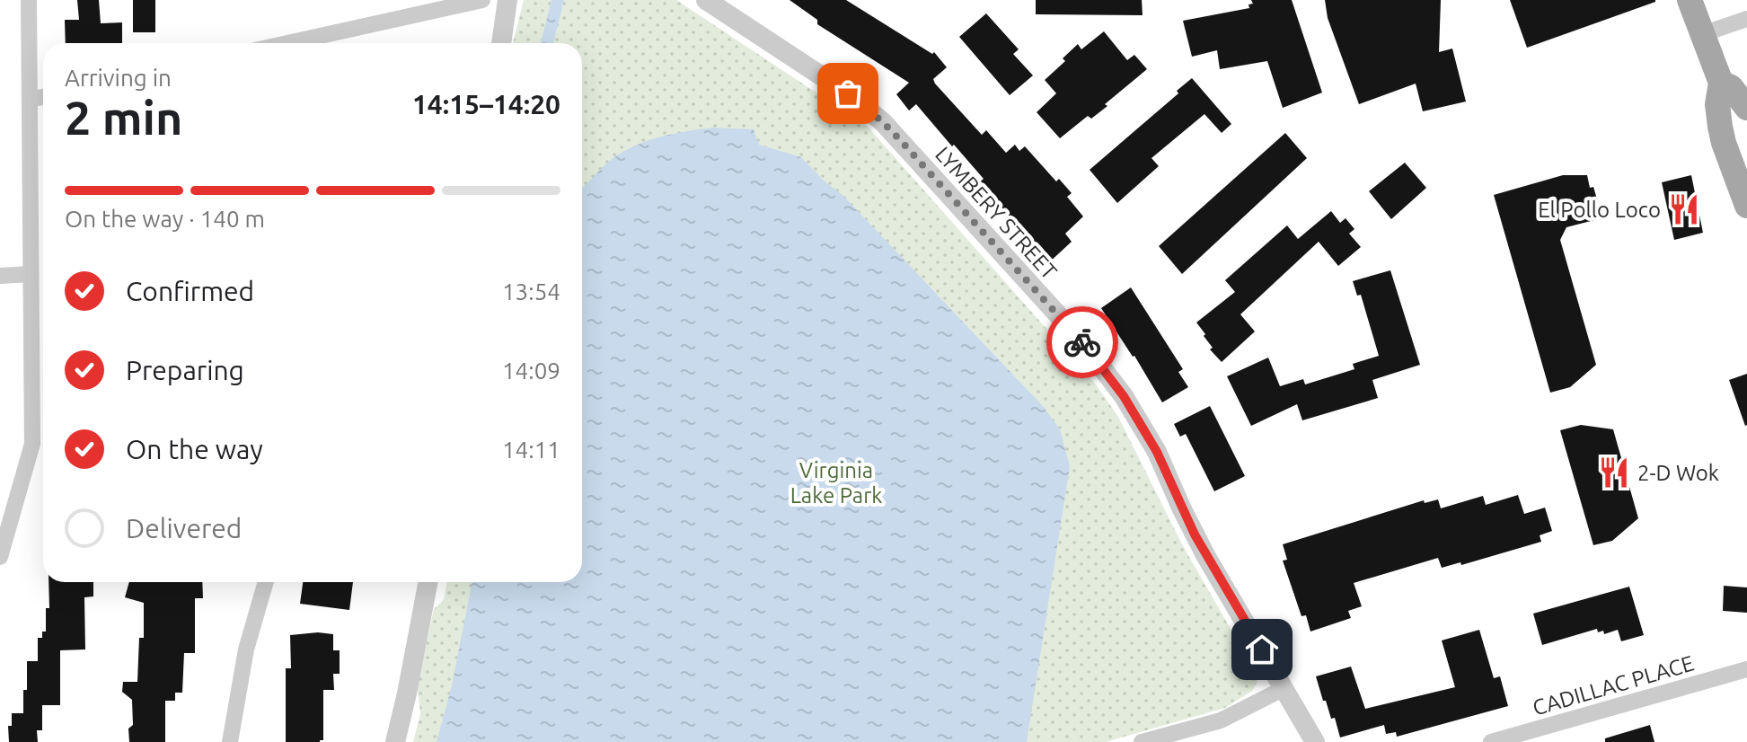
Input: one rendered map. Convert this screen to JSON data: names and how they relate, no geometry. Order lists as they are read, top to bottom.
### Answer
{
  "streets": {
    "street": ["LYMBERY STREET", "CADILLAC PLACE"]
  },
  "parks": ["Virginia Lake Park"],
  "places": {
    "restaurant": ["El Pollo Loco", "2-D Wok"]
  },
  "page": {
    "heading": ["2 min", "Arriving in", "14:15–14:20"],
    "bar": "On the way · 140 m",
    "list": [
      ["Confirmed", "13:54"],
      ["Preparing", "14:09"],
      ["On the way", "14:11"],
      "Delivered"
    ]
  }
}
